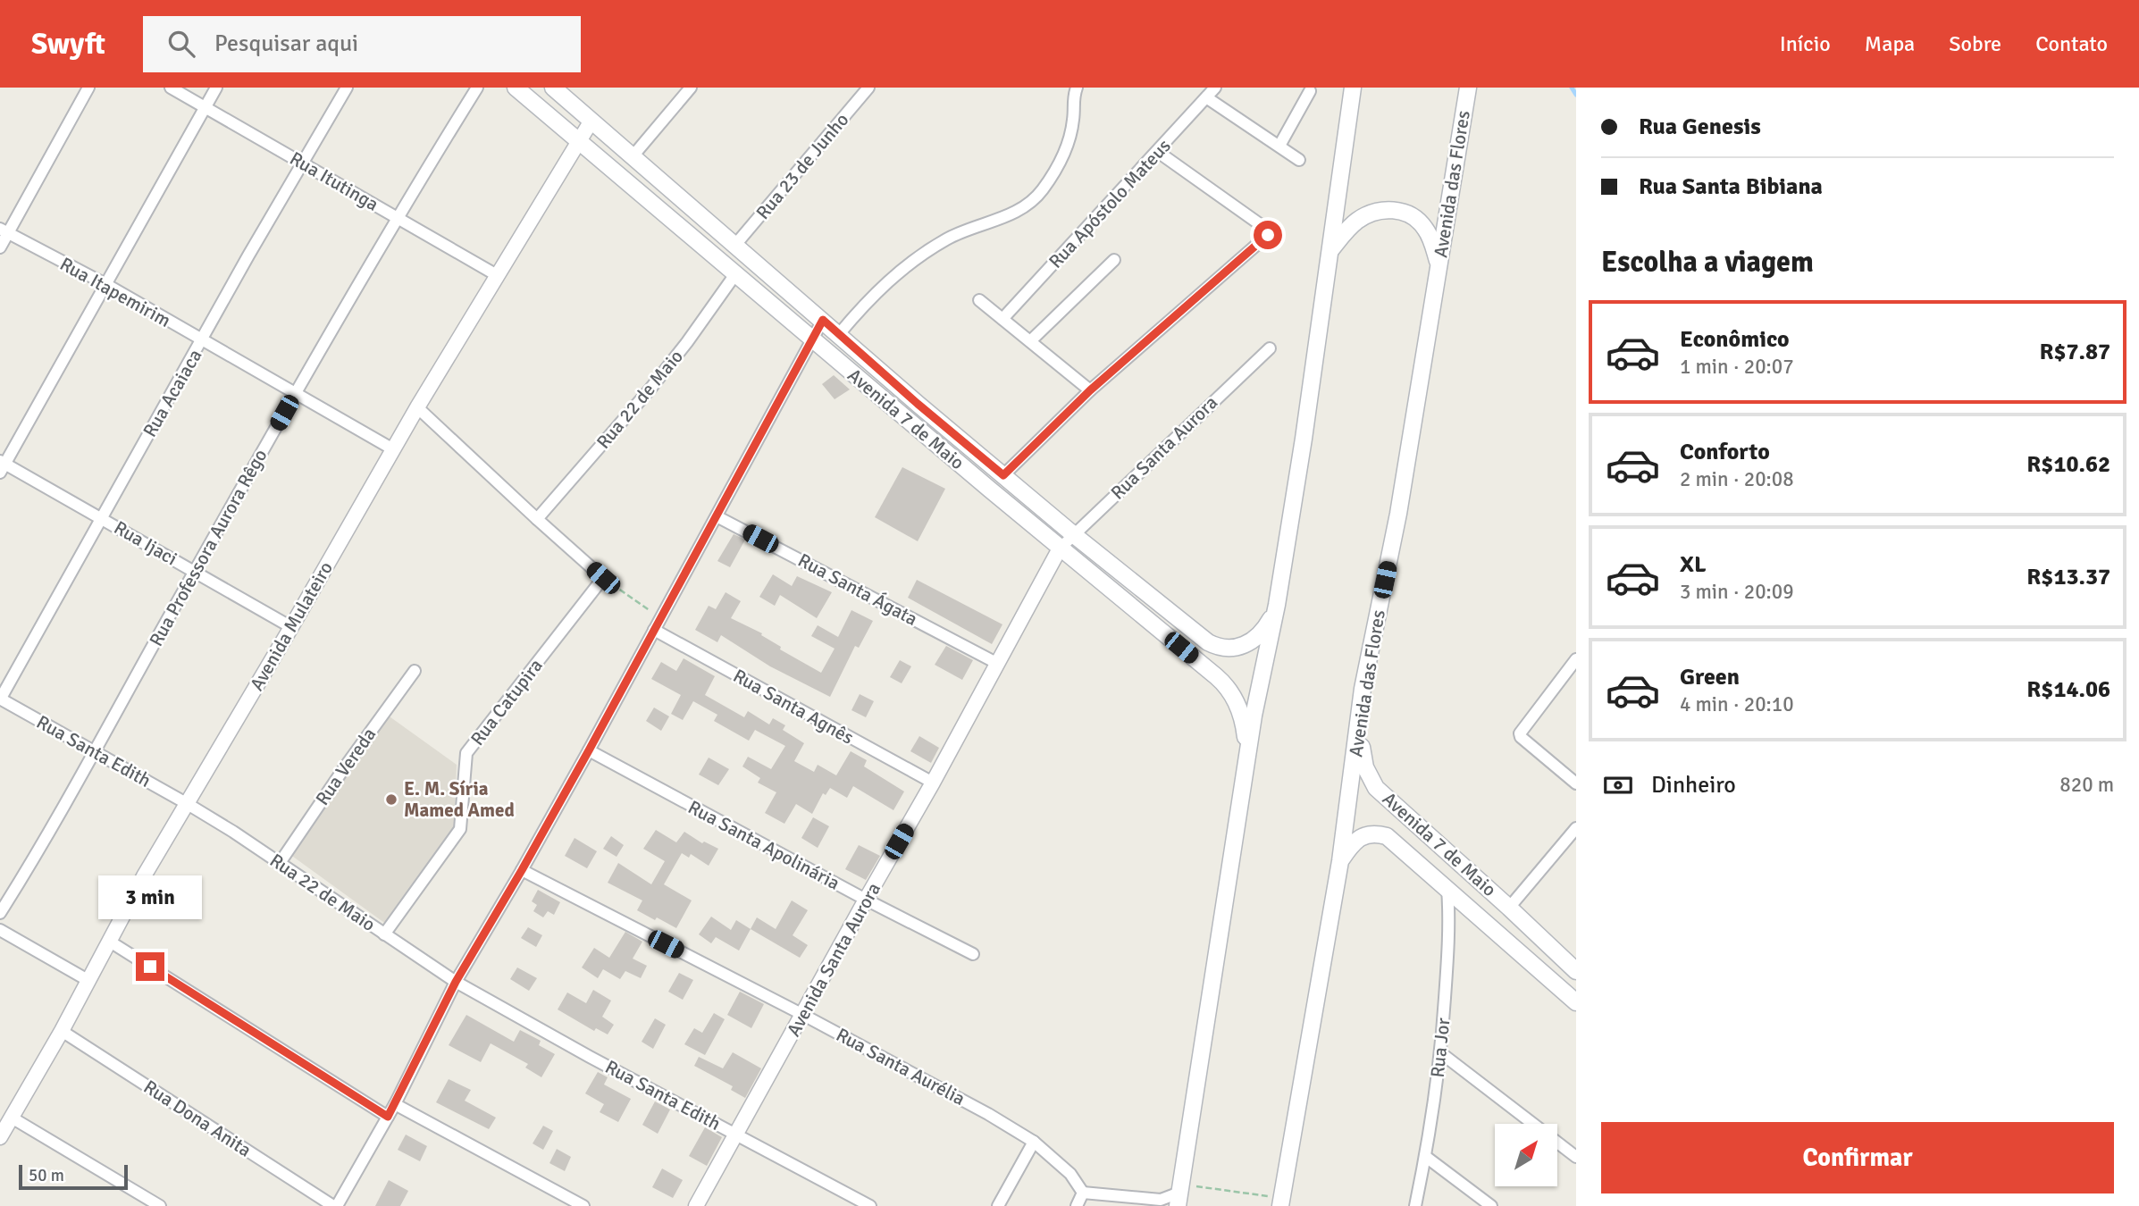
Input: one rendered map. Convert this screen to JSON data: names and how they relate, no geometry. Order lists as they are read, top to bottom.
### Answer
{
  "streets": {
    "main road": ["Avenida das Flores", "Avenida 7 de Maio"],
    "street": [
      "Rua 23 de Junho",
      "Rua Itutinga",
      "Rua Apóstolo Mateus",
      "Rua Itapemirim",
      "Rua Acaiaca",
      "Rua 22 de Maio",
      "Rua Santa Aurora",
      "Rua Ijaci",
      "Rua Professora Aurora Rêgo",
      "Rua Santa Ágata",
      "Avenida Mulateiro",
      "Rua Catupira",
      "Rua Santa Agnês",
      "Rua Santa Edith",
      "Rua Vereda",
      "Rua Santa Apolinária",
      "Avenida Santa Aurora",
      "Rua Jor",
      "Rua Santa Aurélia",
      "Rua Dona Anita"
    ]
  },
  "crossings": [
    ["Rua 23 de Junho", "Avenida 7 de Maio"],
    ["Rua Itutinga", "Rua Acaiaca"],
    ["Rua Itutinga", "Rua Professora Aurora Rêgo"],
    ["Rua Itutinga", "Avenida Mulateiro"],
    ["Avenida das Flores", "Avenida 7 de Maio"],
    ["Rua Itapemirim", "Rua Acaiaca"],
    ["Rua Itapemirim", "Rua Professora Aurora Rêgo"],
    ["Rua Itapemirim", "Avenida Mulateiro"],
    ["Rua Acaiaca", "Rua Ijaci"],
    ["Rua Acaiaca", "Rua Santa Edith"],
    ["Rua 22 de Maio", "Avenida 7 de Maio"],
    ["Rua 22 de Maio", "Avenida Mulateiro"],
    ["Rua 22 de Maio", "Rua Catupira"],
    ["Rua 22 de Maio", "Rua Santa Edith"],
    ["Rua 22 de Maio", "Rua Vereda"],
    ["Avenida 7 de Maio", "Rua Santa Aurora"],
    ["Avenida 7 de Maio", "Avenida Mulateiro"],
    ["Avenida 7 de Maio", "Avenida Santa Aurora"],
    ["Avenida 7 de Maio", "Rua Jor"],
    ["Rua Santa Aurora", "Avenida Santa Aurora"],
    ["Rua Ijaci", "Rua Professora Aurora Rêgo"],
    ["Rua Ijaci", "Avenida Mulateiro"],
    ["Rua Professora Aurora Rêgo", "Rua Santa Edith"],
    ["Rua Santa Ágata", "Avenida Santa Aurora"],
    ["Avenida Mulateiro", "Rua Santa Edith"],
    ["Avenida Mulateiro", "Rua Dona Anita"],
    ["Rua Santa Agnês", "Avenida Santa Aurora"],
    ["Rua Santa Edith", "Avenida Santa Aurora"],
    ["Rua Santa Apolinária", "Avenida Santa Aurora"],
    ["Avenida Santa Aurora", "Rua Santa Aurélia"]
  ],
  "places": ["E. M. Síria Mamed Amed"],
  "scale_bar": "50 m",
  "north": "top right",
  "page": {
    "header": "Swyft",
    "search": "Pesquisar aqui",
    "nav": [
      "Início",
      "Mapa",
      "Sobre",
      "Contato"
    ],
    "banner": ["Rua Genesis", "Rua Santa Bibiana"],
    "heading": "Escolha a viagem",
    "list": [
      {
        "name": "Econômico",
        "note": "1 min · 20:07",
        "value": "R$7.87"
      },
      {
        "name": "Conforto",
        "note": "2 min · 20:08",
        "value": "R$10.62"
      },
      {
        "name": "XL",
        "note": "3 min · 20:09",
        "value": "R$13.37"
      },
      {
        "name": "Green",
        "note": "4 min · 20:10",
        "value": "R$14.06"
      }
    ],
    "pay": ["Dinheiro", "820 m"],
    "bubble": "3 min",
    "buttons": "Confirmar",
    "scale": "50 m"
  }
}
